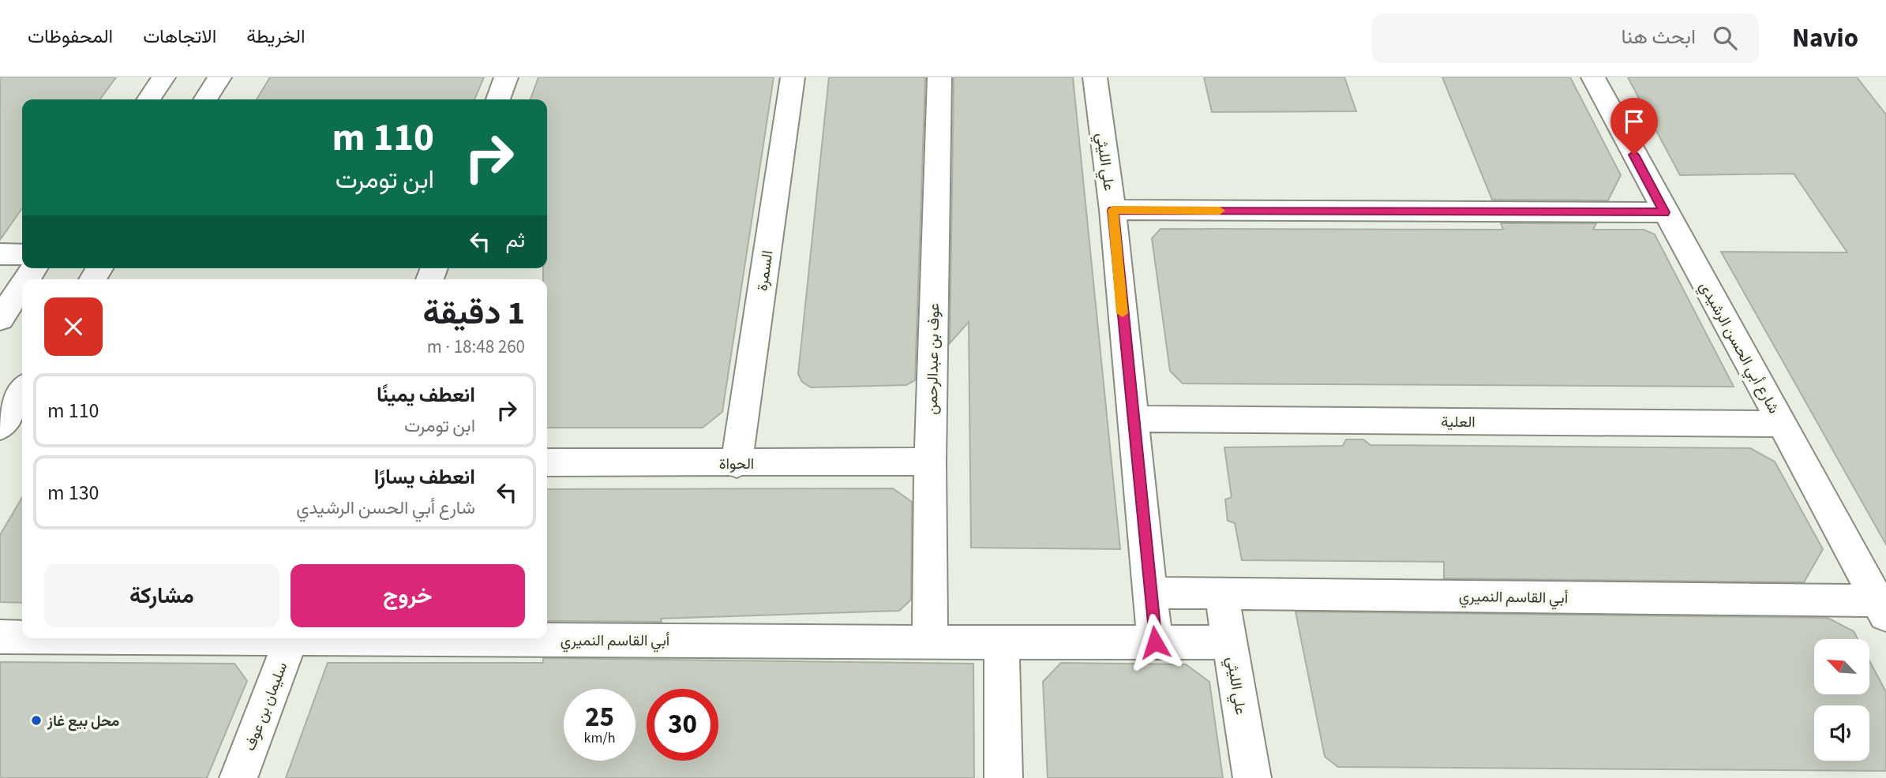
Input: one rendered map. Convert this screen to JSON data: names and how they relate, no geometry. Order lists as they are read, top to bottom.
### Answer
{
  "streets": {
    "street": [
      "علي الليثي",
      "السمرة",
      "شارع أبي الحسن الرشيدي",
      "عوف بن عبدالرحمن",
      "العلية",
      "الحواة",
      "أبي القاسم النميري",
      "سليمان بن عوف"
    ]
  },
  "crossings": [
    ["علي الليثي", "العلية"],
    ["علي الليثي", "أبي القاسم النميري"],
    ["السمرة", "الحواة"],
    ["شارع أبي الحسن الرشيدي", "العلية"],
    ["شارع أبي الحسن الرشيدي", "أبي القاسم النميري"],
    ["عوف بن عبدالرحمن", "الحواة"],
    ["عوف بن عبدالرحمن", "أبي القاسم النميري"]
  ],
  "places": ["محل بيع غاز"],
  "north": "top left",
  "page": {
    "header": "Navio",
    "search": "ابحث هنا",
    "nav": ["الخريطة", "الاتجاهات", "المحفوظات"],
    "turn": ["110 m", "ابن تومرت"],
    "then": "ثم",
    "heading": ["1 دقيقة", "260 m · 18:48"],
    "list": [
      {
        "name": "انعطف يمينًا",
        "note": "ابن تومرت",
        "value": "110 m"
      },
      {
        "name": "انعطف يسارًا",
        "note": "شارع أبي الحسن الرشيدي",
        "value": "130 m"
      }
    ],
    "buttons": ["خروج", "مشاركة"],
    "speed": "25 km/h",
    "limit": "30"
  }
}
